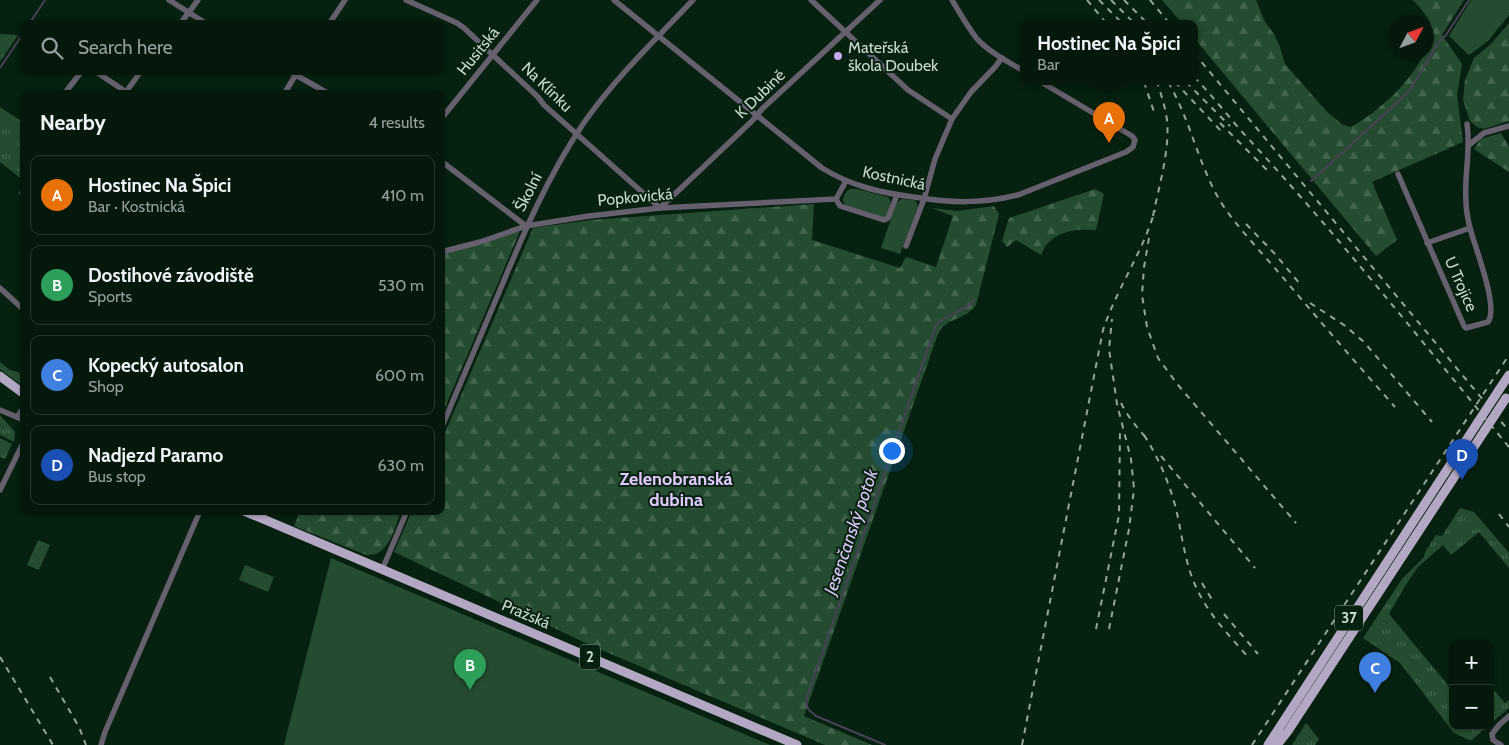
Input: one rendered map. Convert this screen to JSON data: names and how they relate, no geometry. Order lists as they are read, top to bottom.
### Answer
{
  "streets": {
    "main road": ["Pražská", "37", "2"],
    "street": [
      "Husitská",
      "Na Klínku",
      "K Dubině",
      "Kostnická",
      "Školní",
      "Popkovická",
      "U Trojice"
    ]
  },
  "crossings": [
    ["Husitská", "Na Klínku"],
    ["Na Klínku", "K Dubině"],
    ["Na Klínku", "Školní"],
    ["Na Klínku", "Popkovická"],
    ["K Dubině", "Kostnická"],
    ["K Dubině", "Popkovická"],
    ["Kostnická", "Školní"],
    ["Školní", "Popkovická"]
  ],
  "districts": ["Zelenobranská dubina"],
  "water": ["Jesenčanský potok"],
  "places": ["Mateřská škola Doubek"],
  "north": "top right",
  "page": {
    "popup": ["Hostinec Na Špici", "Bar"],
    "search": "Search here",
    "heading": ["Nearby", "4 results"],
    "pins": [
      "A",
      "D",
      "B",
      "C"
    ],
    "list": [
      {
        "mark": "A",
        "name": "Hostinec Na Špici",
        "note": "Bar · Kostnická",
        "value": "410 m"
      },
      {
        "mark": "B",
        "name": "Dostihové závodiště",
        "note": "Sports",
        "value": "530 m"
      },
      {
        "mark": "C",
        "name": "Kopecký autosalon",
        "note": "Shop",
        "value": "600 m"
      },
      {
        "mark": "D",
        "name": "Nadjezd Paramo",
        "note": "Bus stop",
        "value": "630 m"
      }
    ],
    "map_buttons": ["+", "−"]
  }
}
